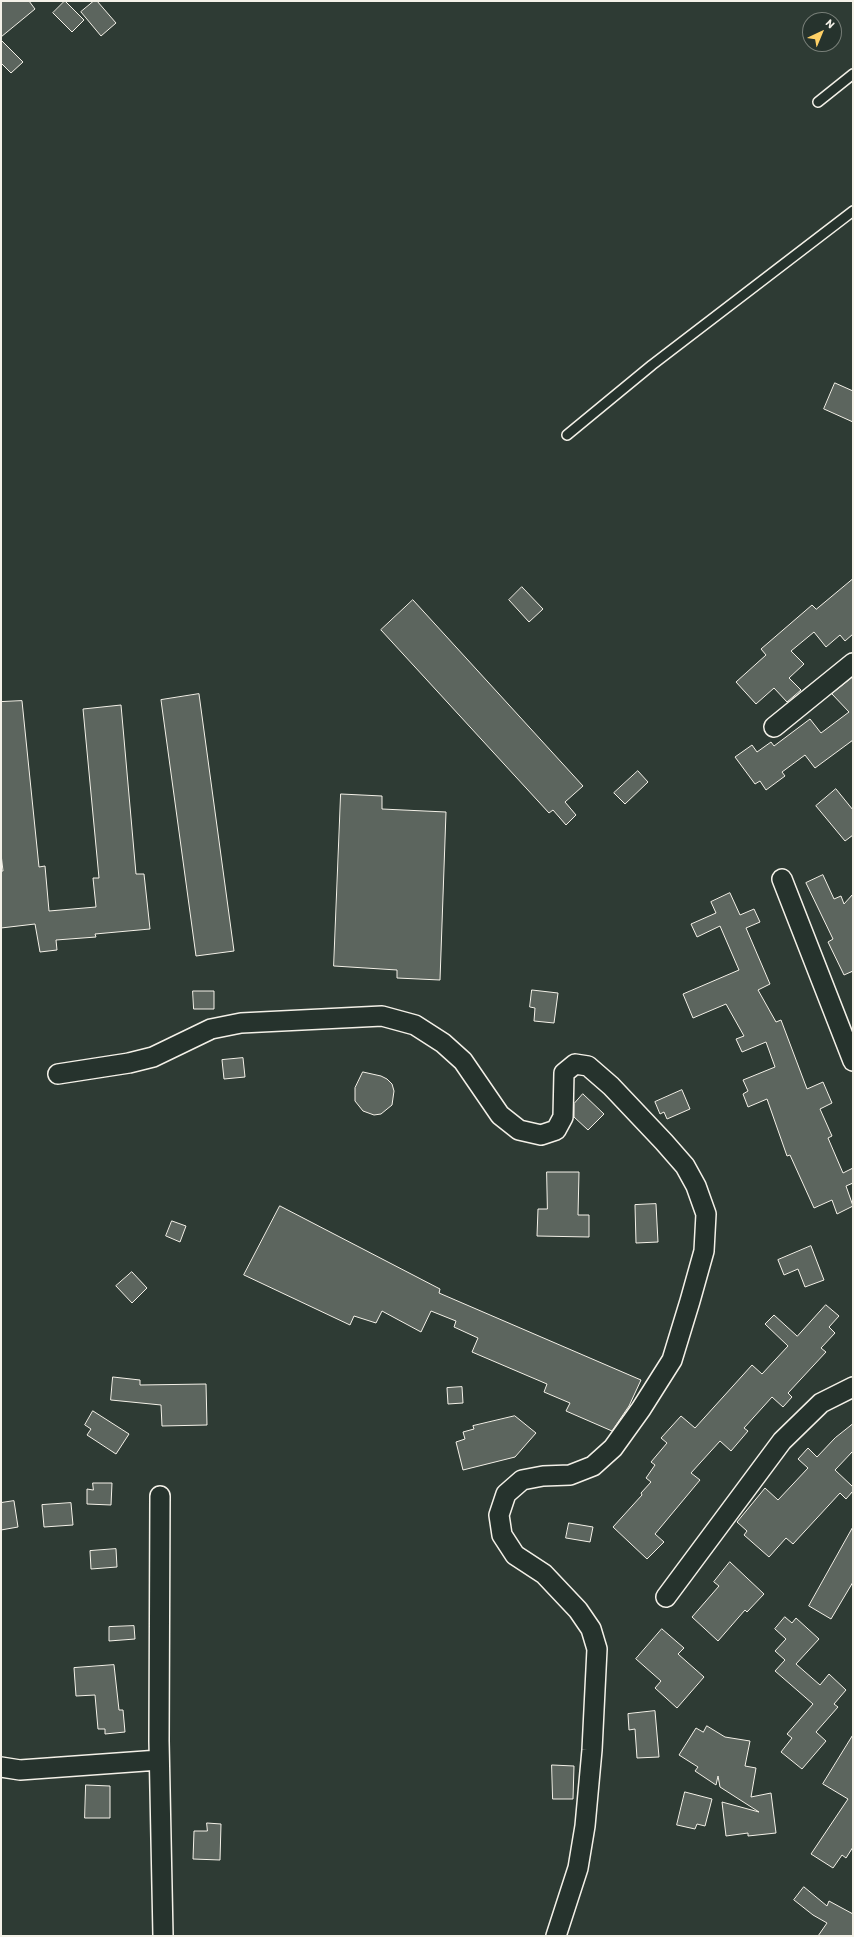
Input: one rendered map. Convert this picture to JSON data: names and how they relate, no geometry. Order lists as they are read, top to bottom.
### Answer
{
  "north": "top right"
}
